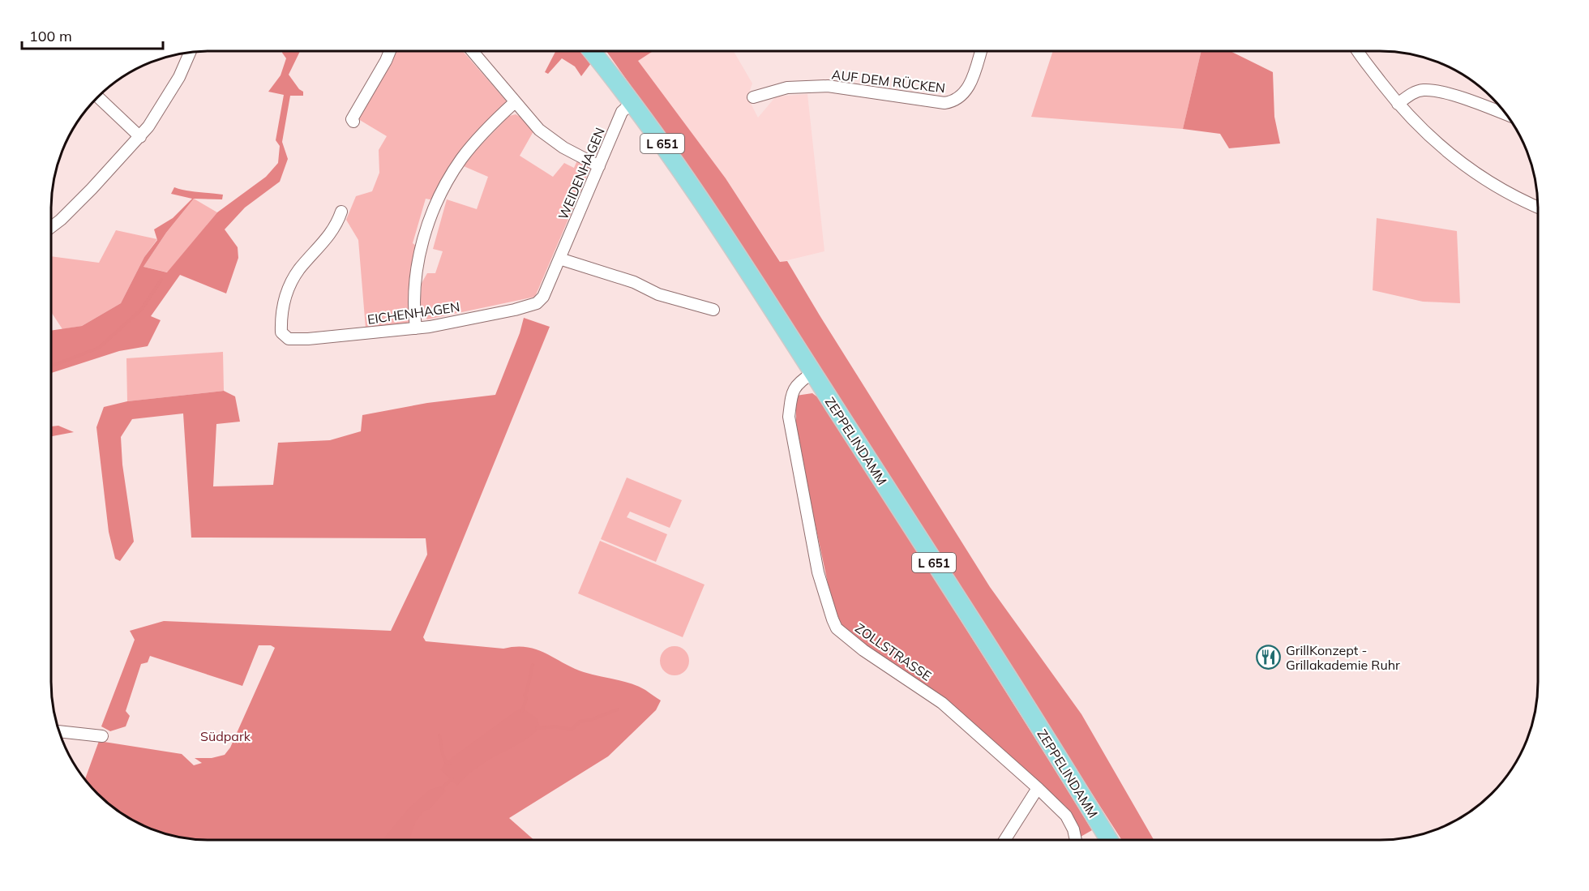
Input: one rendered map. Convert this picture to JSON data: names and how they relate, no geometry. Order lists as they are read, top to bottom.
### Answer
{
  "streets": {
    "main road": ["L 651", "ZEPPELINDAMM"],
    "street": [
      "AUF DEM RÜCKEN",
      "WEIDENHAGEN",
      "EICHENHAGEN",
      "ZOLLSTRASSE"
    ]
  },
  "crossings": [
    ["WEIDENHAGEN", "EICHENHAGEN"],
    ["WEIDENHAGEN", "ZEPPELINDAMM"],
    ["ZEPPELINDAMM", "ZOLLSTRASSE"]
  ],
  "parks": ["Südpark"],
  "places": {
    "restaurant": ["GrillKonzept - Grillakademie Ruhr"]
  },
  "scale_bar": "100 m"
}
